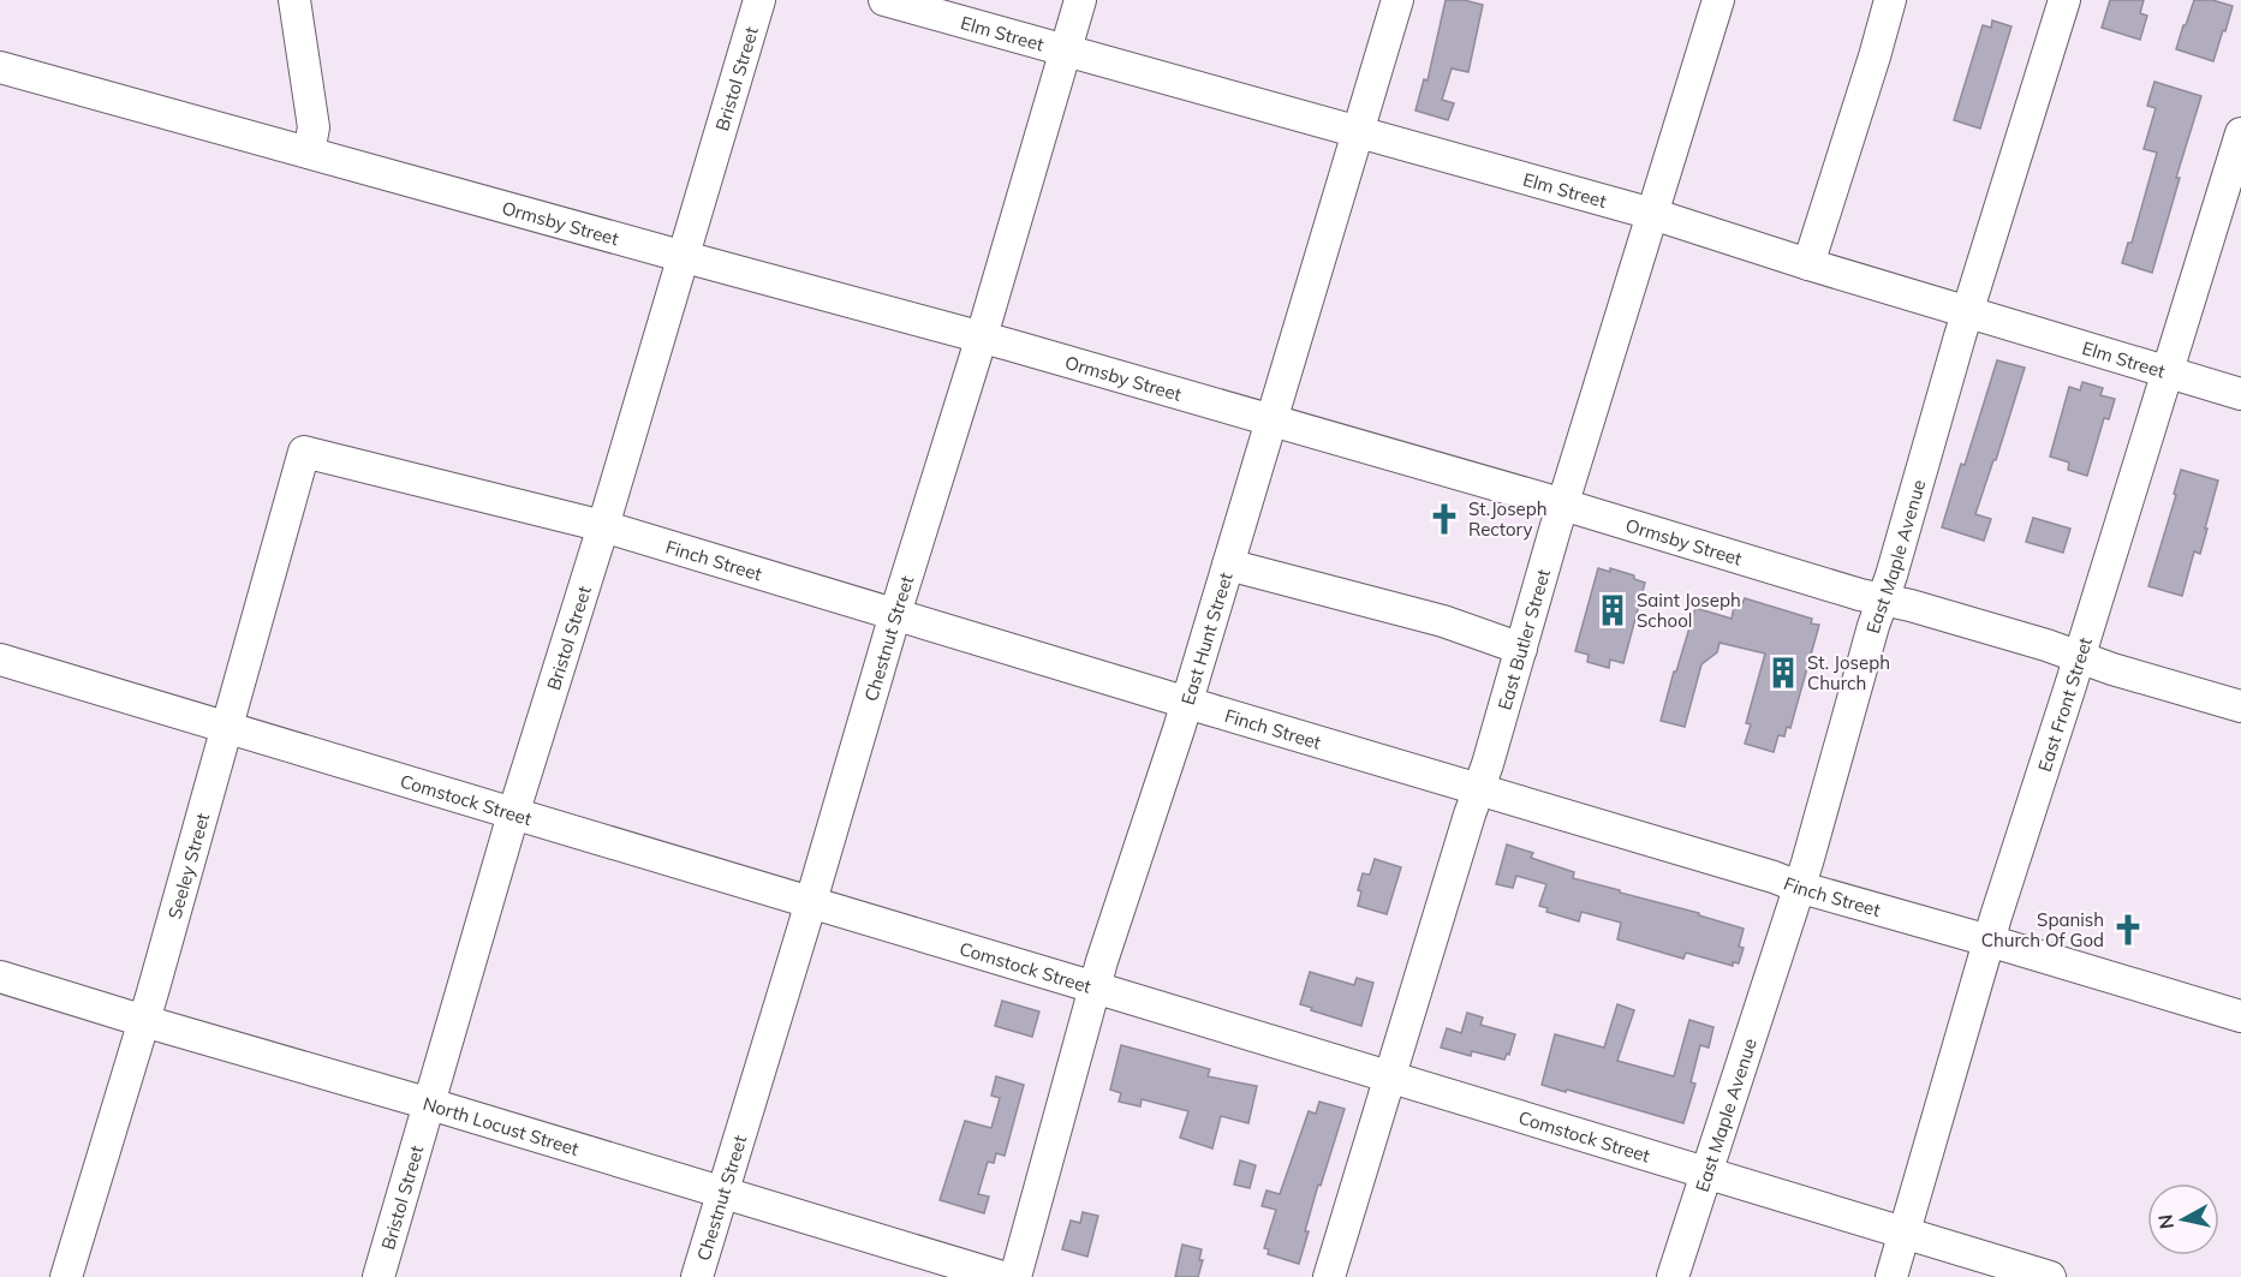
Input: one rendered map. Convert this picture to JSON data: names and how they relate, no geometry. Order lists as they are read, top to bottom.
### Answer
{
  "streets": {
    "street": [
      "Elm Street",
      "Bristol Street",
      "Ormsby Street",
      "East Maple Avenue",
      "Finch Street",
      "East Hunt Street",
      "Chestnut Street",
      "East Butler Street",
      "East Front Street",
      "Comstock Street",
      "Seeley Street",
      "North Locust Street"
    ]
  },
  "crossings": [
    ["Elm Street", "East Maple Avenue"],
    ["Elm Street", "East Hunt Street"],
    ["Elm Street", "Chestnut Street"],
    ["Elm Street", "East Butler Street"],
    ["Elm Street", "East Front Street"],
    ["Bristol Street", "Ormsby Street"],
    ["Bristol Street", "Finch Street"],
    ["Bristol Street", "Comstock Street"],
    ["Bristol Street", "North Locust Street"],
    ["Ormsby Street", "East Maple Avenue"],
    ["Ormsby Street", "East Hunt Street"],
    ["Ormsby Street", "Chestnut Street"],
    ["Ormsby Street", "East Butler Street"],
    ["Ormsby Street", "East Front Street"],
    ["East Maple Avenue", "Finch Street"],
    ["East Maple Avenue", "Comstock Street"],
    ["Finch Street", "East Hunt Street"],
    ["Finch Street", "Chestnut Street"],
    ["Finch Street", "East Butler Street"],
    ["Finch Street", "East Front Street"],
    ["Finch Street", "Seeley Street"],
    ["East Hunt Street", "Comstock Street"],
    ["Chestnut Street", "Comstock Street"],
    ["Chestnut Street", "North Locust Street"],
    ["East Butler Street", "Comstock Street"],
    ["East Front Street", "Comstock Street"],
    ["Comstock Street", "Seeley Street"],
    ["Seeley Street", "North Locust Street"]
  ],
  "places": {
    "church": ["St.Joseph Rectory", "Spanish Church Of God"],
    "building": ["Saint Joseph School", "St. Joseph Church"]
  },
  "north": "left"
}
